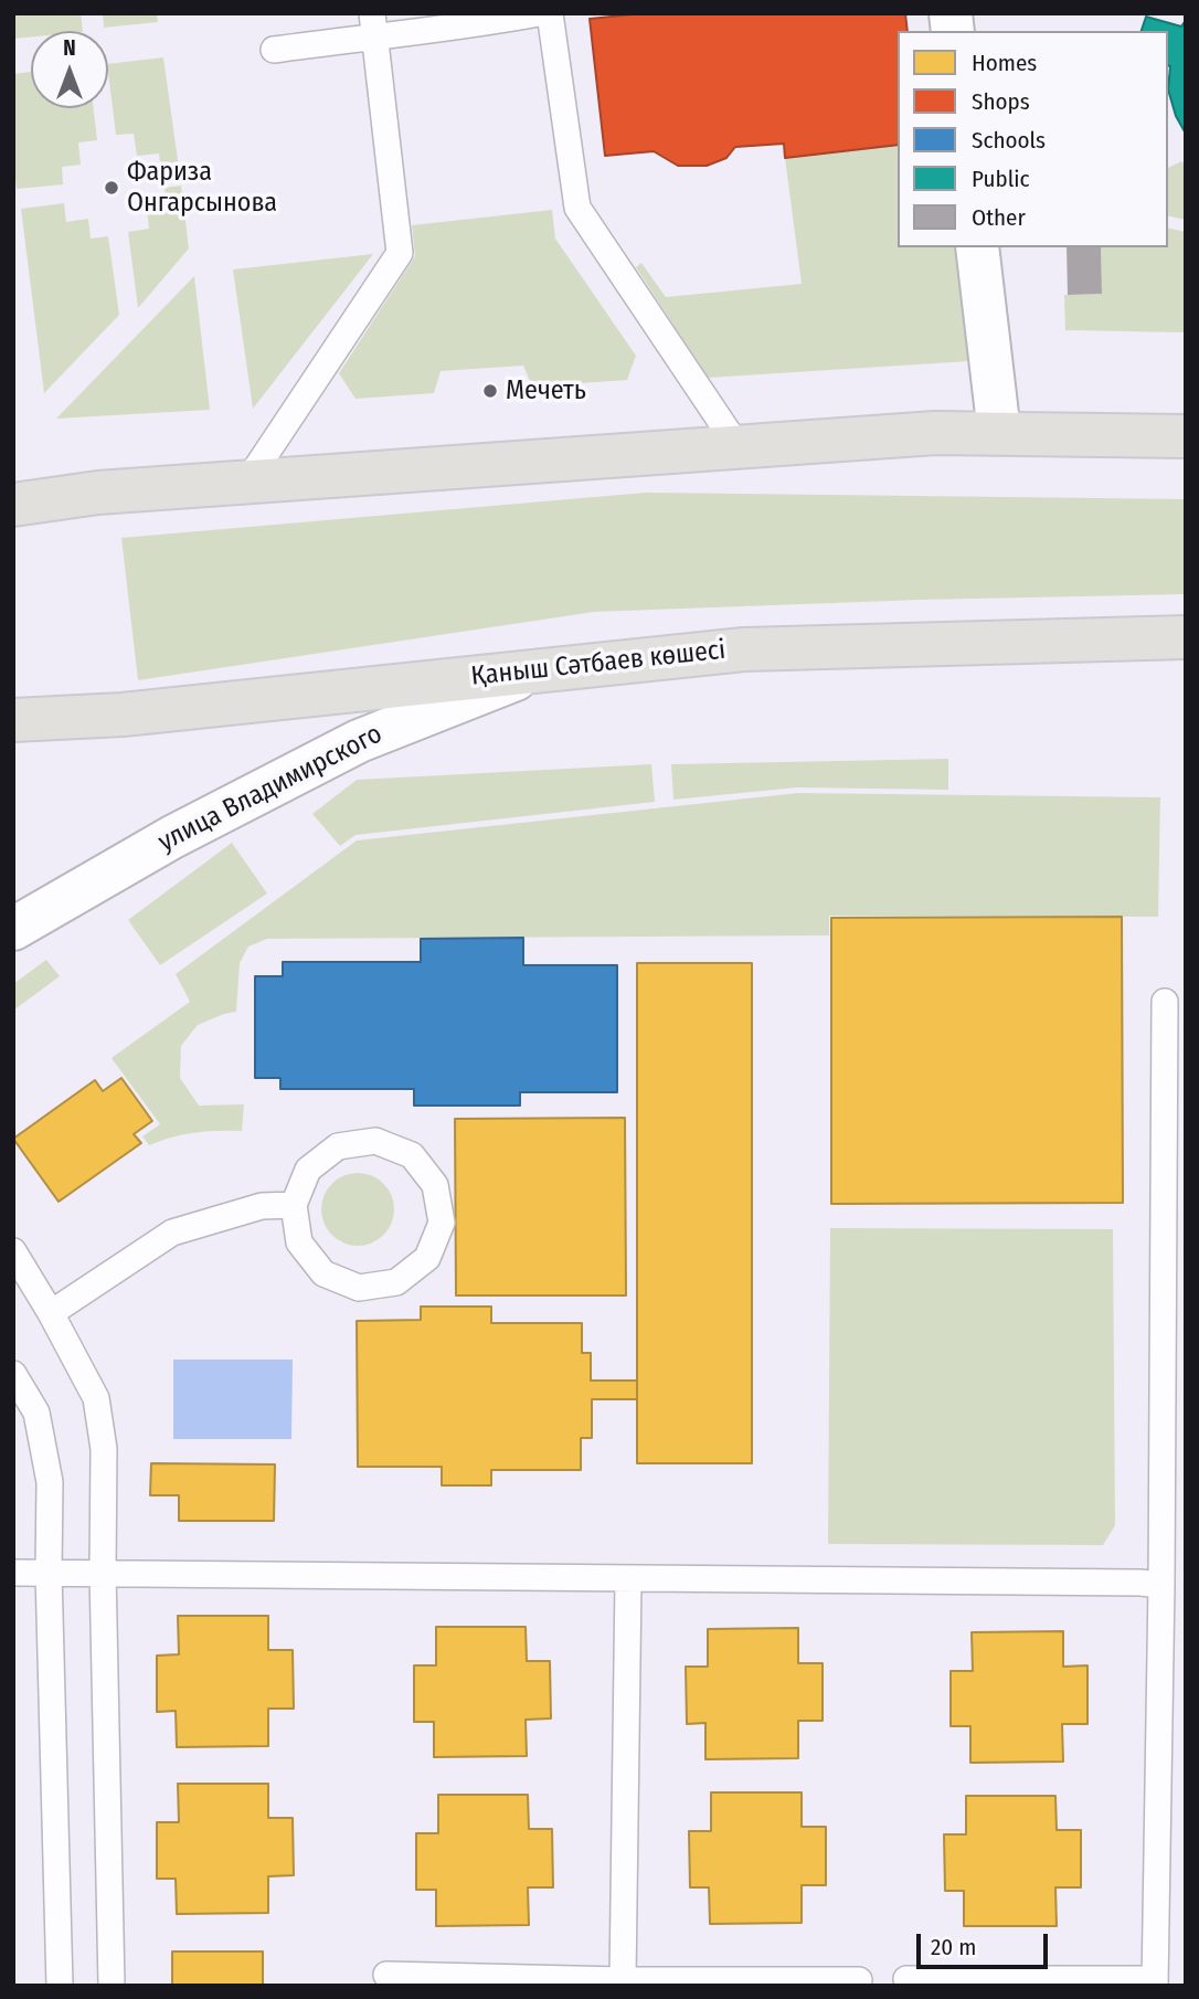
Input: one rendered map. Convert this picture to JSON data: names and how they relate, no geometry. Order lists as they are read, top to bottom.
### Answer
{
  "streets": {
    "main road": ["Қаныш Сәтбаев көшесі"],
    "street": ["улица Владимирского"]
  },
  "crossings": [
    ["Қаныш Сәтбаев көшесі", "улица Владимирского"]
  ],
  "places": ["Фариза Онгарсынова", "Мечеть"],
  "legend": [
    "Homes",
    "Shops",
    "Schools",
    "Public",
    "Other"
  ],
  "scale_bar": "20 m",
  "north": "top"
}
